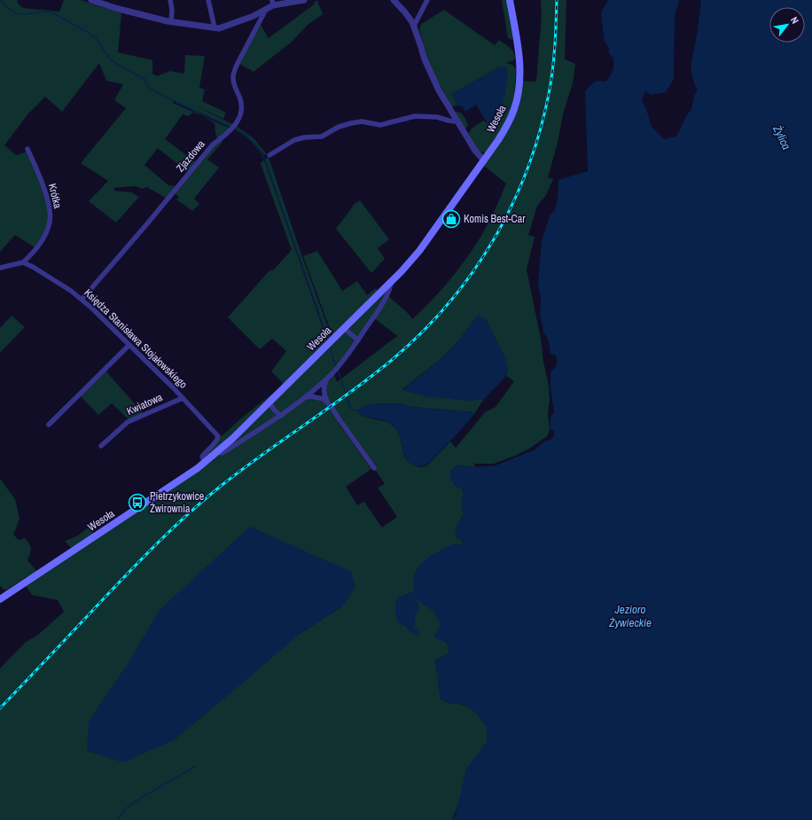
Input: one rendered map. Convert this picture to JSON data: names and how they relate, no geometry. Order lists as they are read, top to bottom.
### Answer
{
  "streets": {
    "main road": ["Wesoła"],
    "street": [
      "Zjazdowa",
      "Krótka",
      "Księdza Stanisława Stojałowskiego",
      "Kwiatowa"
    ]
  },
  "crossings": [
    ["Wesoła", "Księdza Stanisława Stojałowskiego"],
    ["Zjazdowa", "Księdza Stanisława Stojałowskiego"],
    ["Krótka", "Księdza Stanisława Stojałowskiego"],
    ["Księdza Stanisława Stojałowskiego", "Kwiatowa"]
  ],
  "water": ["Żylica", "Jezioro Żywieckie"],
  "places": {
    "shop": ["Komis Best-Car"],
    "bus stop": ["Pietrzykowice Żwirownia"]
  },
  "north": "top right"
}
